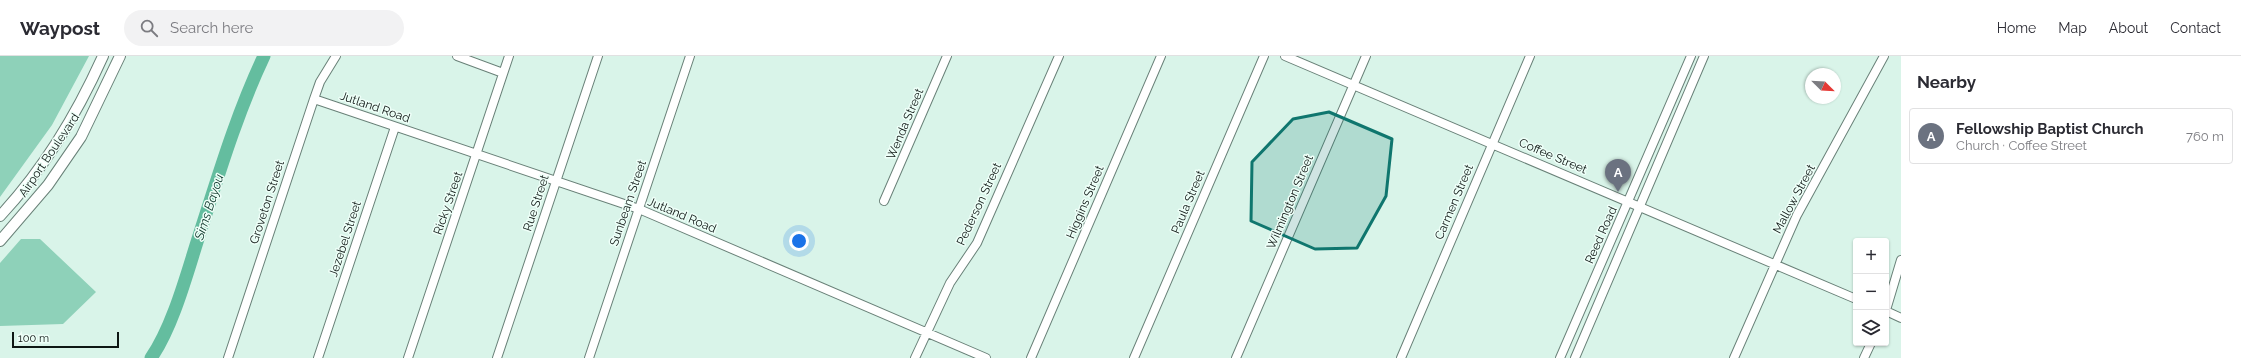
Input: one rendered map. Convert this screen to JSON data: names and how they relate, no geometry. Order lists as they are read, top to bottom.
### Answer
{
  "streets": {
    "main road": ["Airport Boulevard"],
    "street": [
      "Jutland Road",
      "Wenda Street",
      "Coffee Street",
      "Mallow Street",
      "Groveton Street",
      "Higgins Street",
      "Paula Street",
      "Wilmington Street",
      "Carmen Street",
      "Ricky Street",
      "Rue Street",
      "Sunbeam Street",
      "Pederson Street",
      "Reed Road",
      "Jezebel Street"
    ]
  },
  "crossings": [
    ["Jutland Road", "Groveton Street"],
    ["Jutland Road", "Ricky Street"],
    ["Jutland Road", "Rue Street"],
    ["Jutland Road", "Sunbeam Street"],
    ["Jutland Road", "Pederson Street"],
    ["Jutland Road", "Jezebel Street"],
    ["Coffee Street", "Mallow Street"],
    ["Coffee Street", "Wilmington Street"],
    ["Coffee Street", "Carmen Street"],
    ["Coffee Street", "Reed Road"]
  ],
  "water": ["Sims Bayou"],
  "scale_bar": "100 m",
  "north": "bottom right",
  "page": {
    "header": "Waypost",
    "search": "Search here",
    "nav": [
      "Home",
      "Map",
      "About",
      "Contact"
    ],
    "heading": "Nearby",
    "list": [
      {
        "mark": "A",
        "name": "Fellowship Baptist Church",
        "note": "Church · Coffee Street",
        "value": "760 m"
      }
    ],
    "pins": "A",
    "map_buttons": ["+", "−"],
    "scale": "100 m"
  }
}
